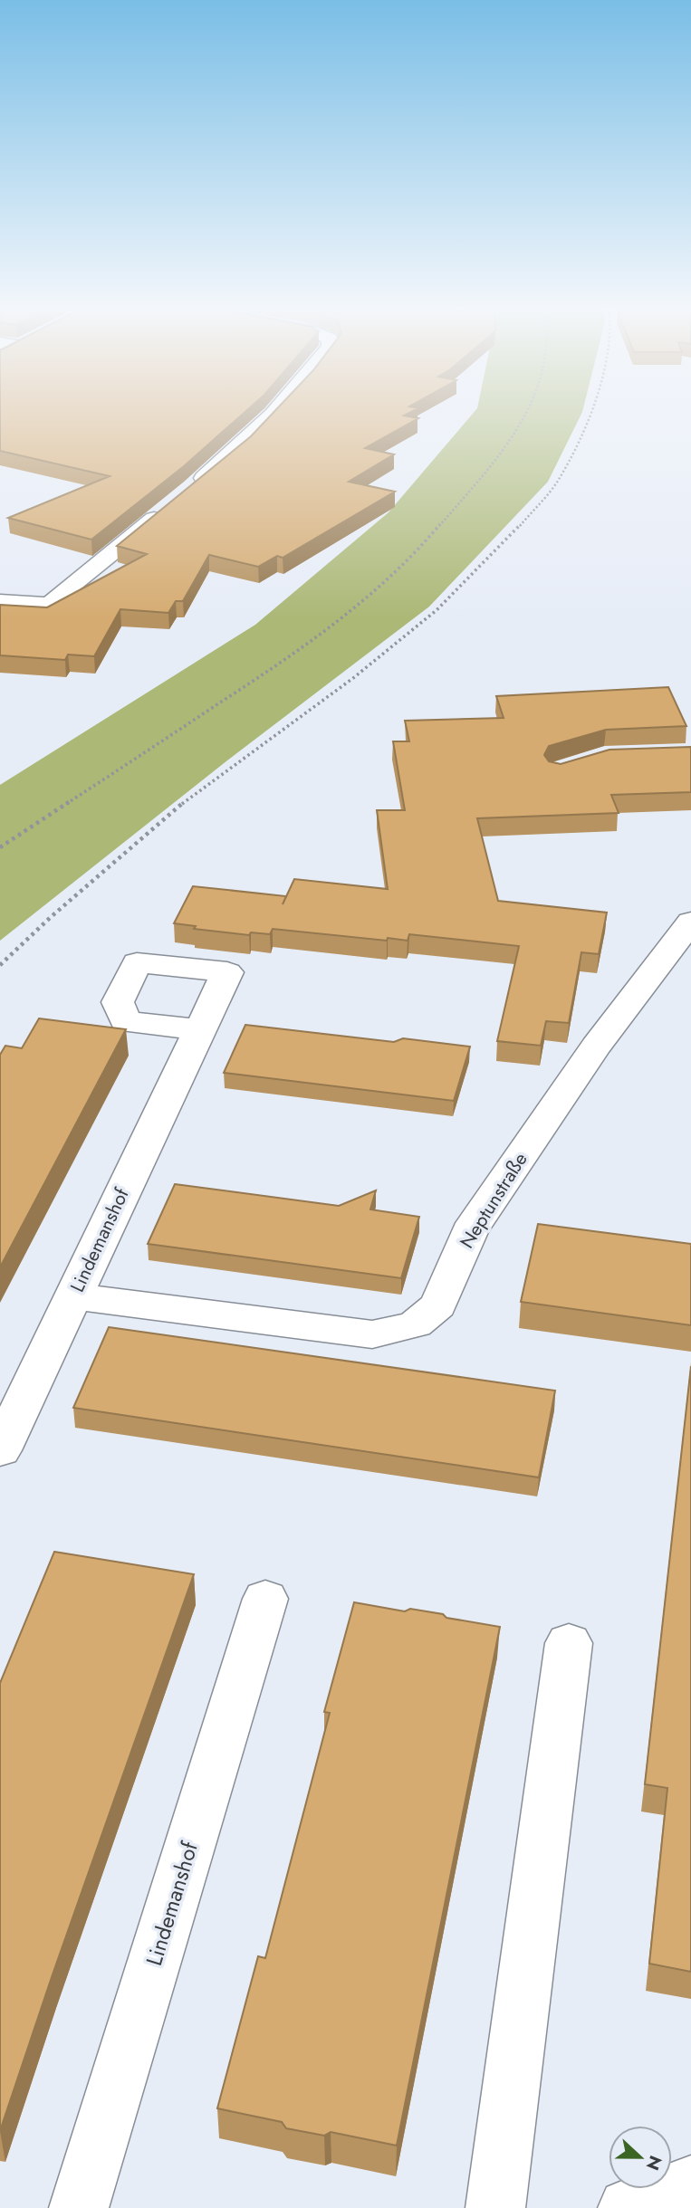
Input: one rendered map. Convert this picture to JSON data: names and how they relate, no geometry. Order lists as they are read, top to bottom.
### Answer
{
  "streets": {
    "street": ["Neptunstraße", "Lindemanshof"]
  },
  "crossings": [
    ["Neptunstraße", "Lindemanshof"]
  ],
  "north": "right"
}
